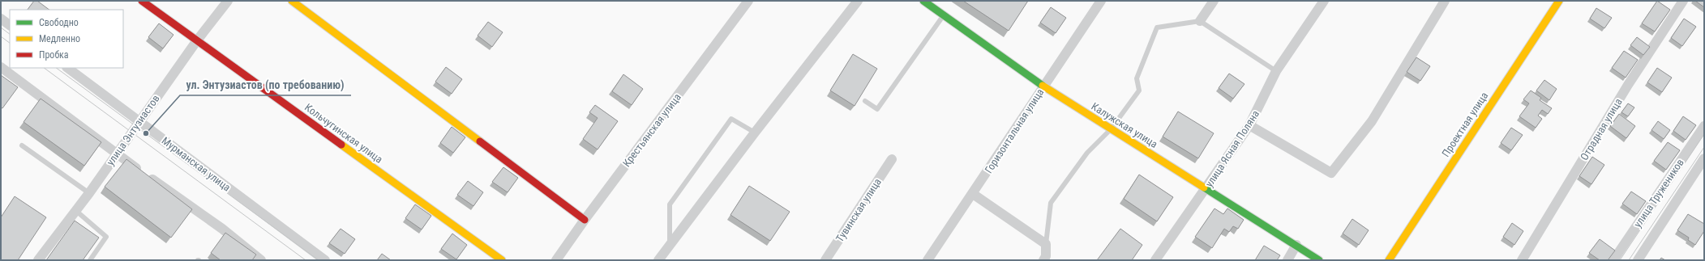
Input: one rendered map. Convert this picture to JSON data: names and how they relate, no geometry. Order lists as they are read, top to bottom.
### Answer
{
  "streets": {
    "street": [
      "Проектная улица",
      "Калужская улица",
      "Отрадная улица",
      "улица Энтузиастов",
      "Крестьянская улица",
      "Горизонтальная улица",
      "Кольчугинская улица",
      "улица Ясная Поляна",
      "Мурманская улица",
      "улица Тружеников",
      "Тувинская улица"
    ]
  },
  "crossings": [
    ["Калужская улица", "Горизонтальная улица"],
    ["Калужская улица", "улица Ясная Поляна"],
    ["улица Энтузиастов", "Кольчугинская улица"],
    ["улица Энтузиастов", "Мурманская улица"]
  ],
  "places": ["ул. Энтузиастов (по требованию)"],
  "legend": ["Свободно", "Медленно", "Пробка"]
}
